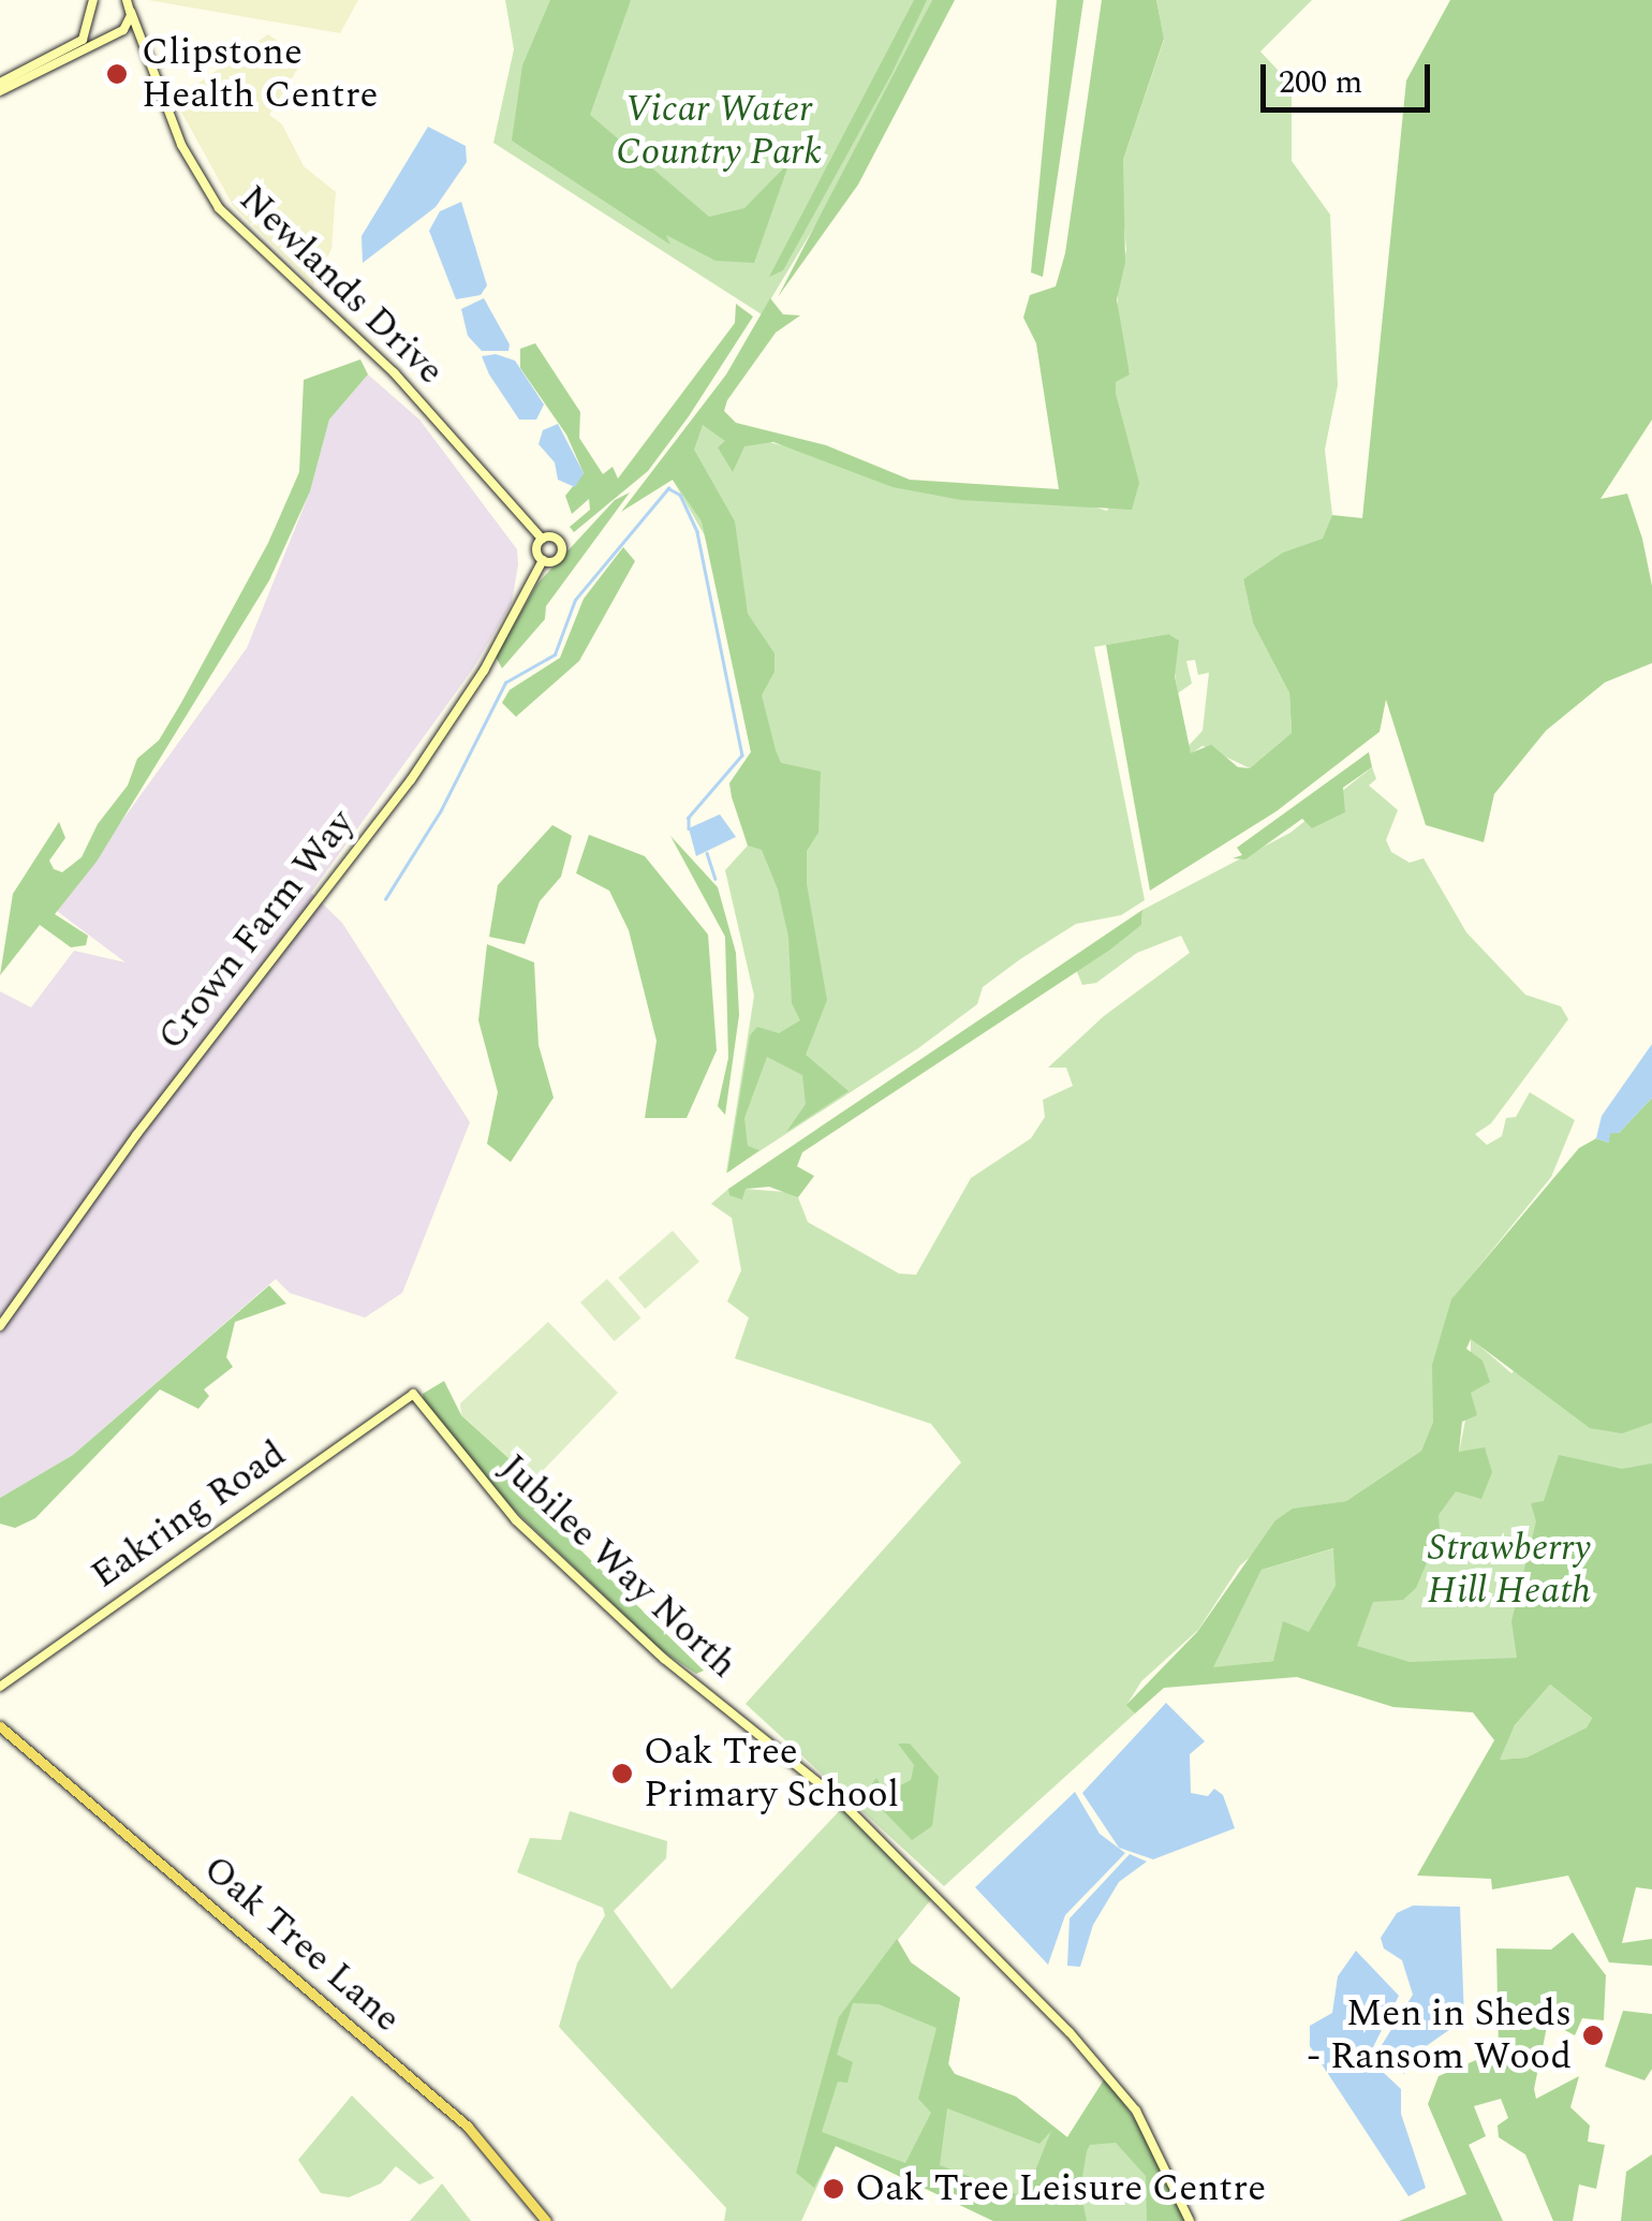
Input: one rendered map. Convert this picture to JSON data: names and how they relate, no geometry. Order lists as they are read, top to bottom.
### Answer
{
  "streets": {
    "main road": ["Oak Tree Lane"],
    "street": [
      "Newlands Drive",
      "Crown Farm Way",
      "Eakring Road",
      "Jubilee Way North"
    ]
  },
  "crossings": [
    ["Newlands Drive", "Crown Farm Way"],
    ["Eakring Road", "Jubilee Way North"]
  ],
  "parks": ["Vicar Water Country Park", "Strawberry Hill Heath"],
  "places": [
    "Clipstone Health Centre",
    "Oak Tree Primary School",
    "Men in Sheds - Ransom Wood",
    "Oak Tree Leisure Centre"
  ],
  "scale_bar": "200 m"
}
